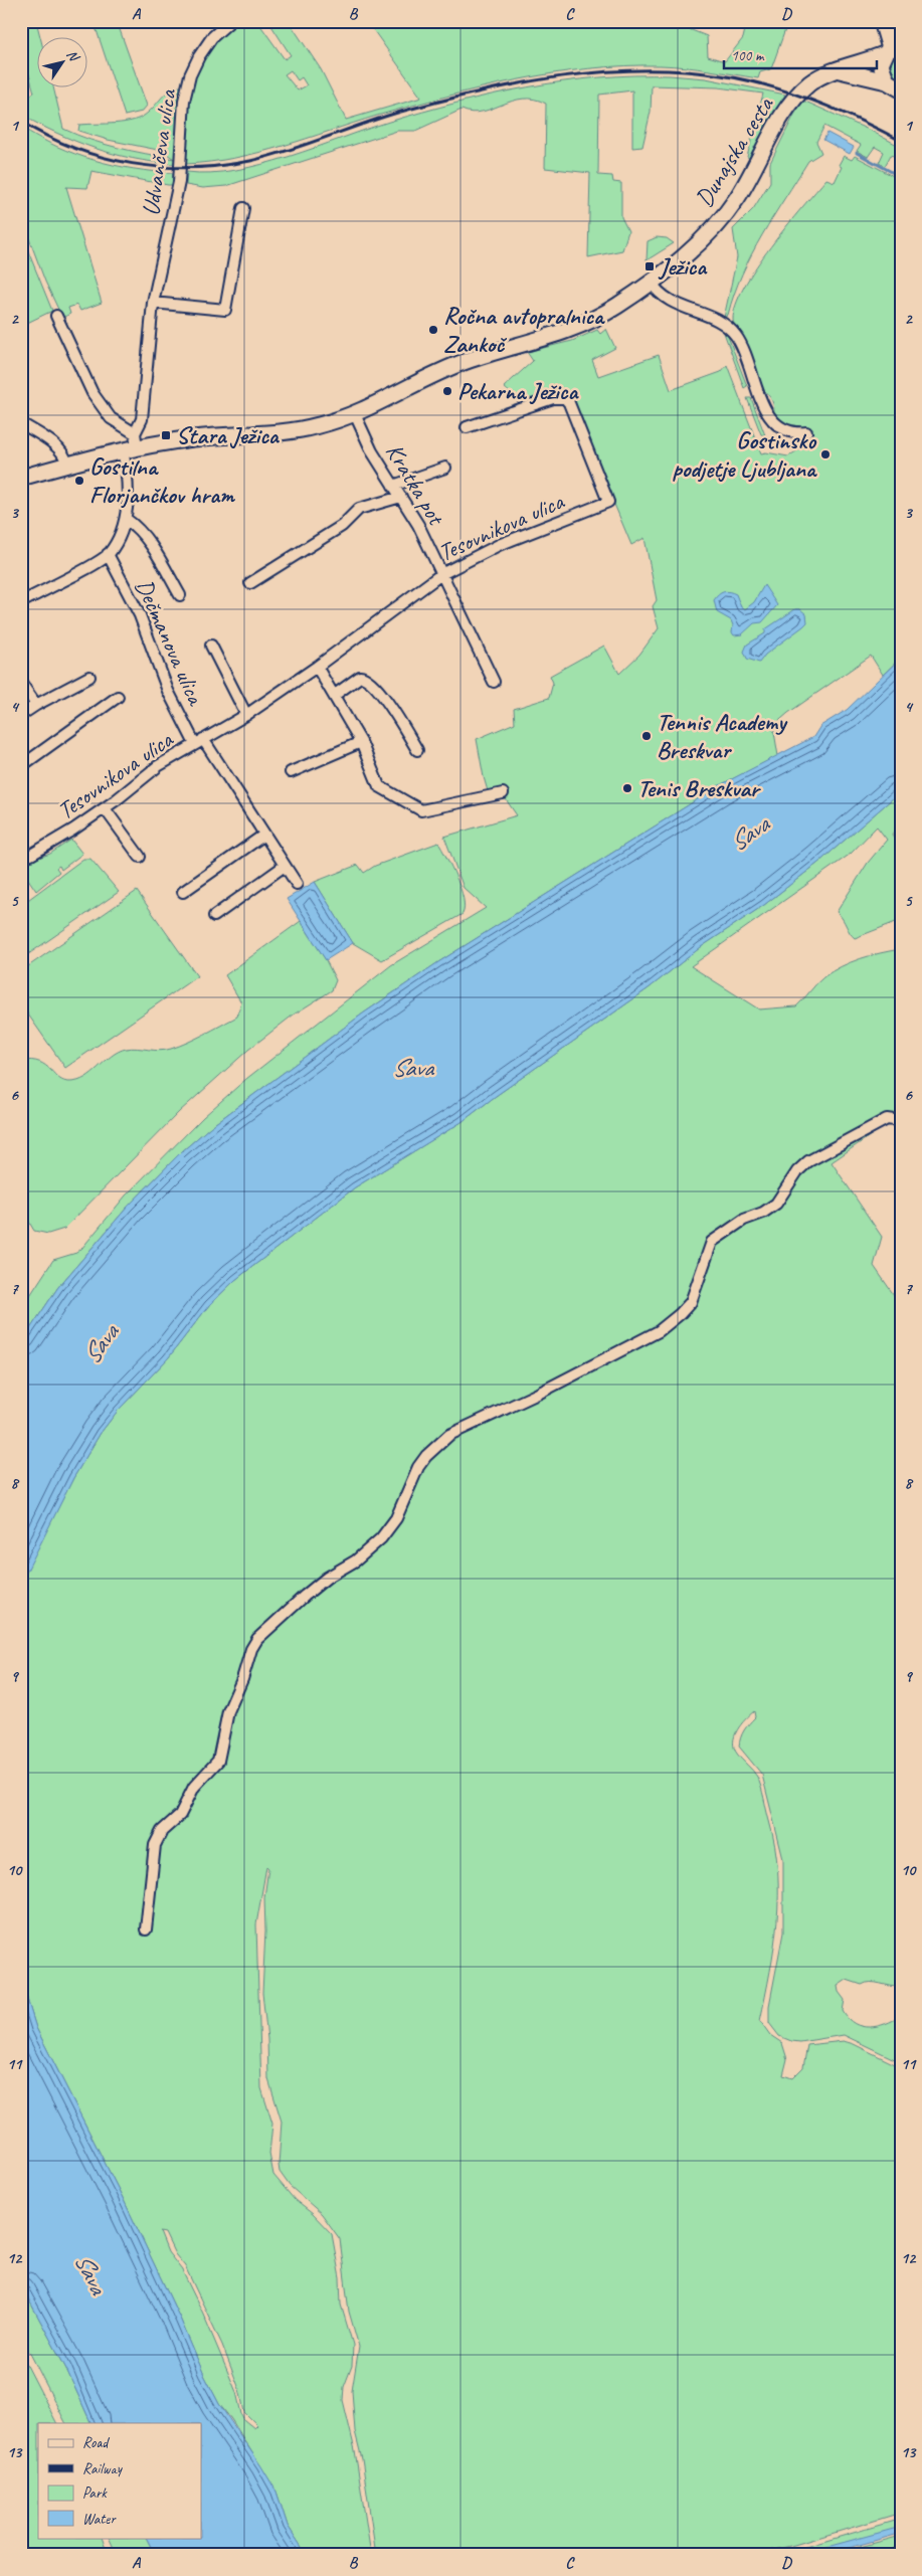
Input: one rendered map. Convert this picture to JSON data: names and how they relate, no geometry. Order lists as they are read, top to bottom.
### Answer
{
  "streets": {
    "main road": ["Dunajska cesta"],
    "street": [
      "Udvančeva ulica",
      "Kratka pot",
      "Tesovnikova ulica",
      "Dečmanova ulica"
    ]
  },
  "crossings": [
    ["Dunajska cesta", "Udvančeva ulica"],
    ["Dunajska cesta", "Kratka pot"],
    ["Kratka pot", "Tesovnikova ulica"],
    ["Tesovnikova ulica", "Dečmanova ulica"]
  ],
  "water": ["Sava"],
  "places": {
    "transit": ["Ježica", "Stara Ježica"],
    "other": [
      "Ročna avtopralnica Zankoč",
      "Pekarna Ježica",
      "Gostinsko podjetje Ljubljana",
      "Gostilna Florjančkov hram",
      "Tennis Academy Breskvar",
      "Tenis Breskvar"
    ]
  },
  "legend": [
    "Road",
    "Railway",
    "Park",
    "Water"
  ],
  "scale_bar": "100 m",
  "north": "top right",
  "grid": {
    "columns": [
      "A",
      "B",
      "C",
      "D"
    ],
    "rows": [
      "1",
      "2",
      "3",
      "4",
      "5",
      "6",
      "7",
      "8",
      "9",
      "10",
      "11",
      "12",
      "13"
    ]
  }
}
